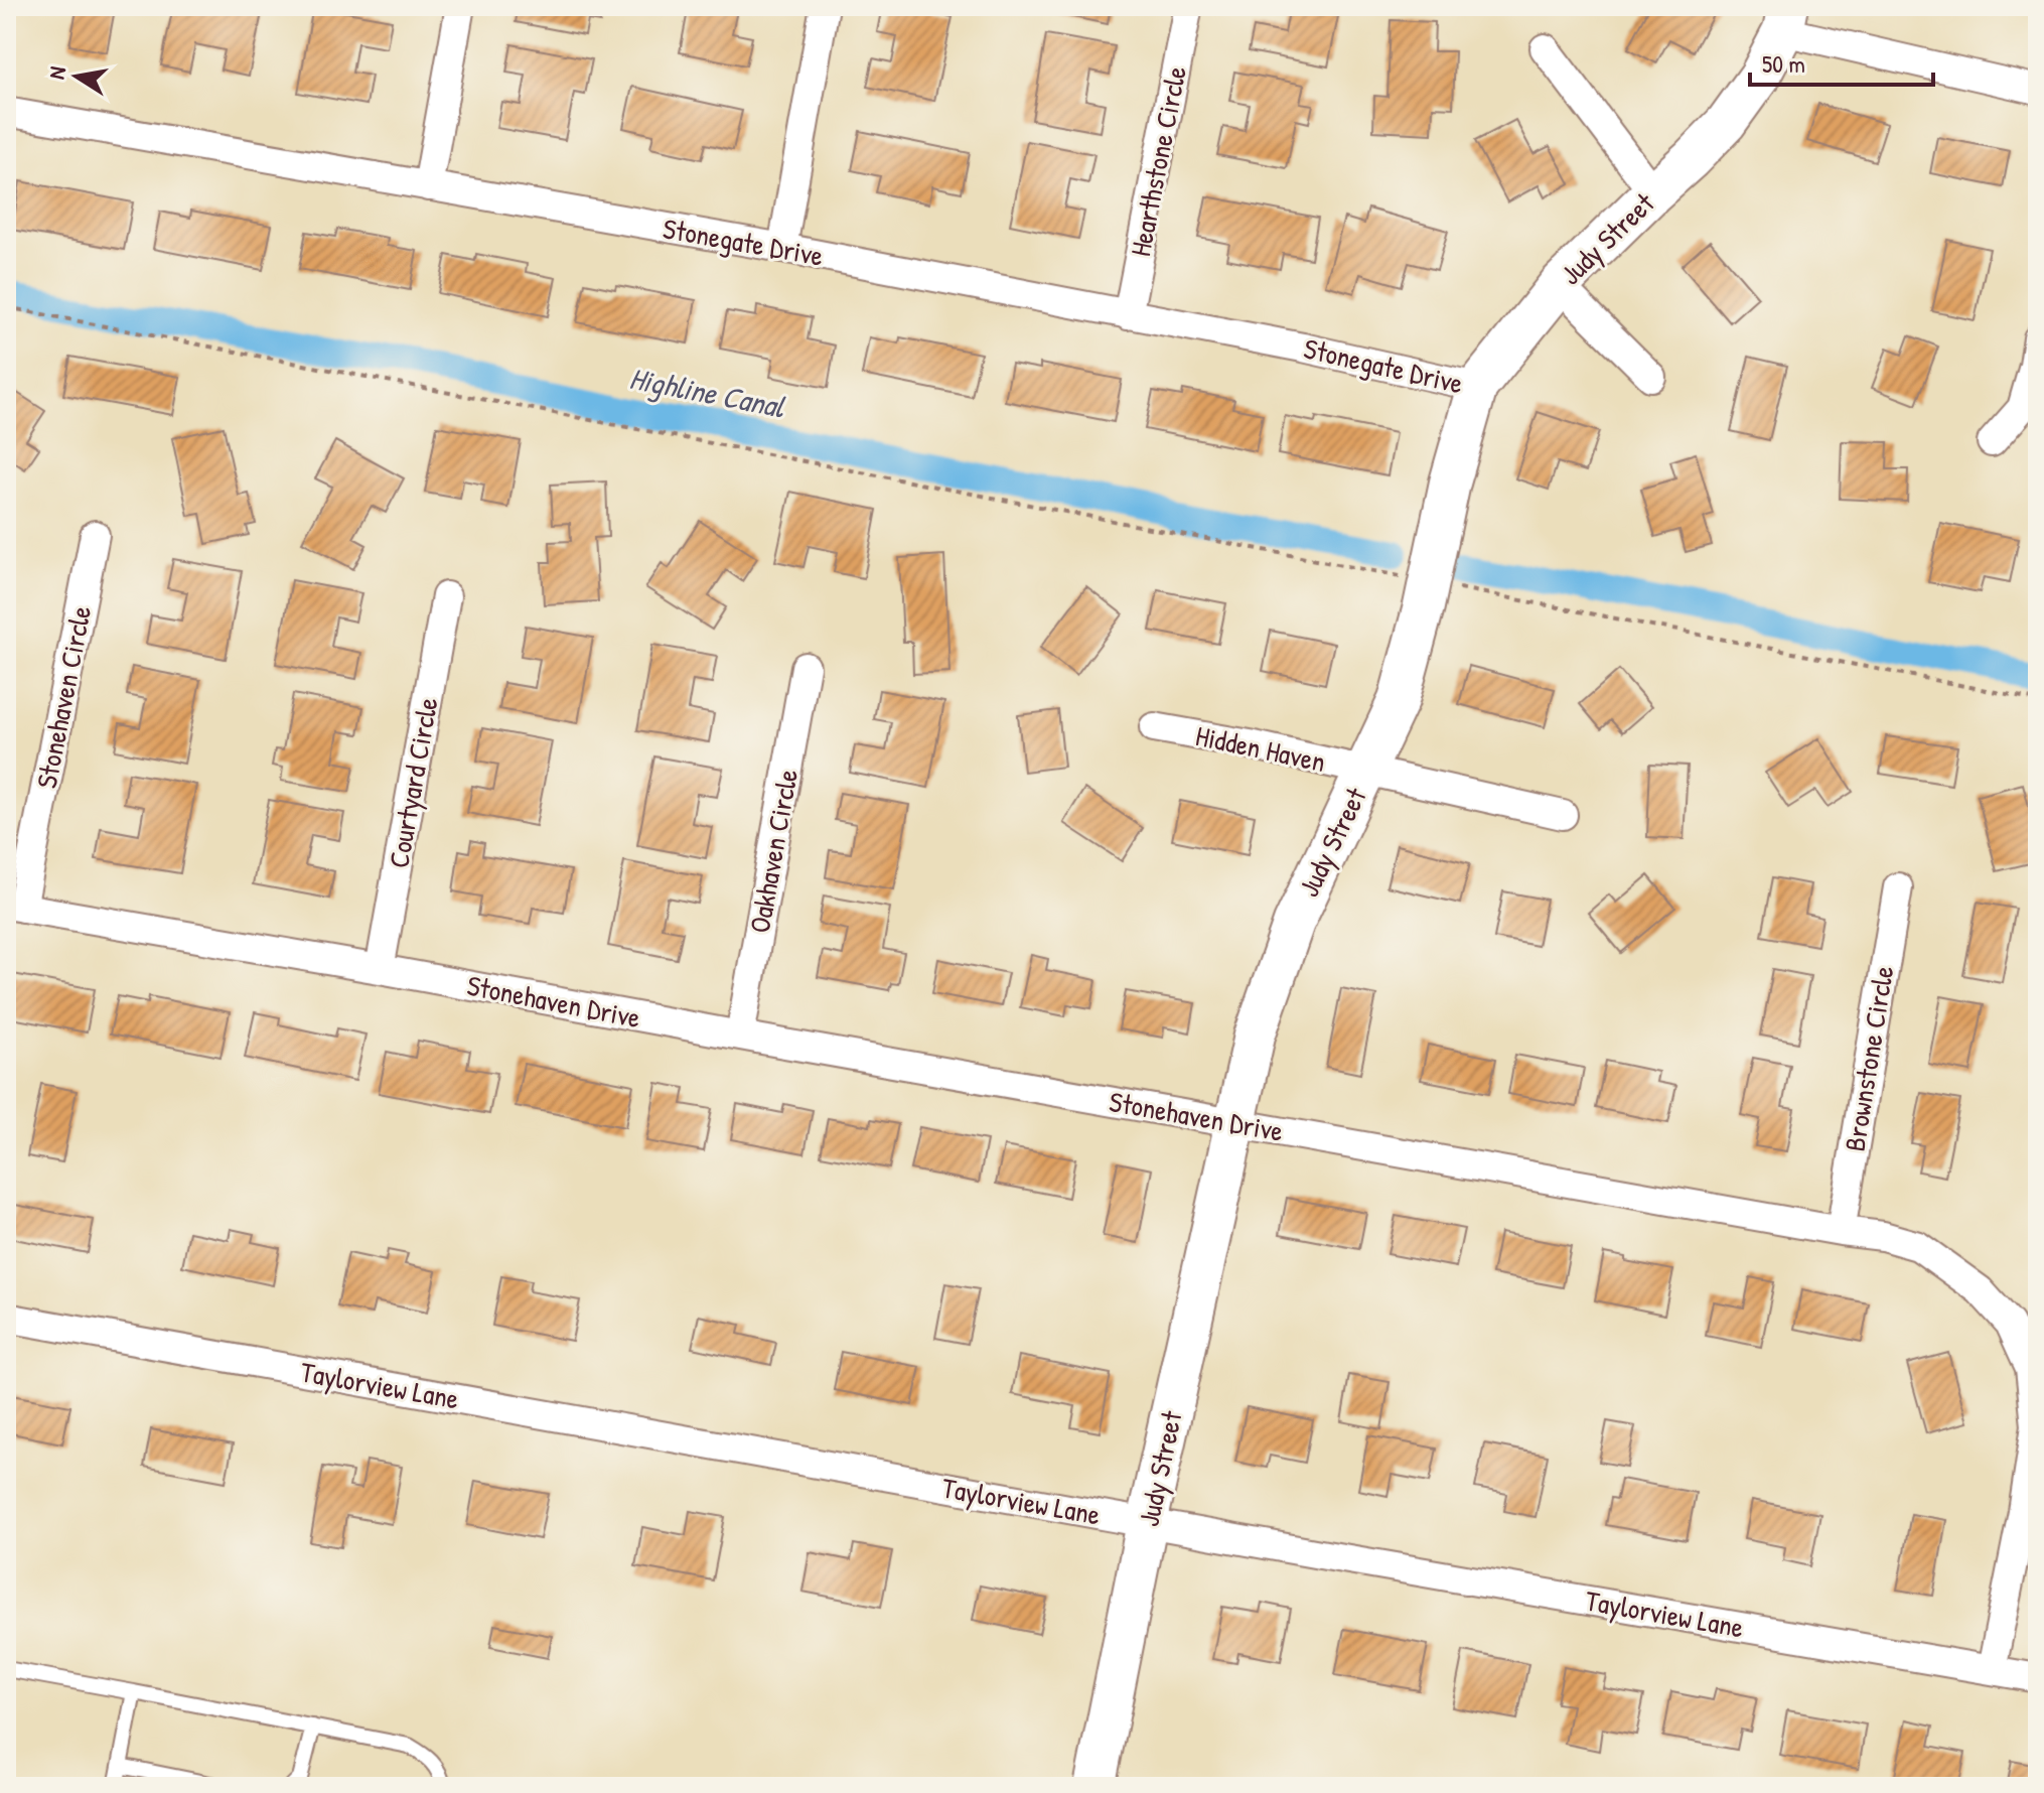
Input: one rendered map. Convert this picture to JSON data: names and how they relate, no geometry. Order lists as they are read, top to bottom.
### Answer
{
  "streets": {
    "street": [
      "Hearthstone Circle",
      "Judy Street",
      "Stonegate Drive",
      "Stonehaven Circle",
      "Hidden Haven",
      "Courtyard Circle",
      "Oakhaven Circle",
      "Stonehaven Drive",
      "Brownstone Circle",
      "Taylorview Lane"
    ]
  },
  "crossings": [
    ["Hearthstone Circle", "Stonegate Drive"],
    ["Judy Street", "Stonegate Drive"],
    ["Judy Street", "Hidden Haven"],
    ["Judy Street", "Stonehaven Drive"],
    ["Judy Street", "Taylorview Lane"],
    ["Stonehaven Circle", "Stonehaven Drive"],
    ["Courtyard Circle", "Stonehaven Drive"],
    ["Oakhaven Circle", "Stonehaven Drive"],
    ["Stonehaven Drive", "Brownstone Circle"],
    ["Stonehaven Drive", "Taylorview Lane"]
  ],
  "water": ["Highline Canal"],
  "scale_bar": "50 m",
  "north": "left"
}
